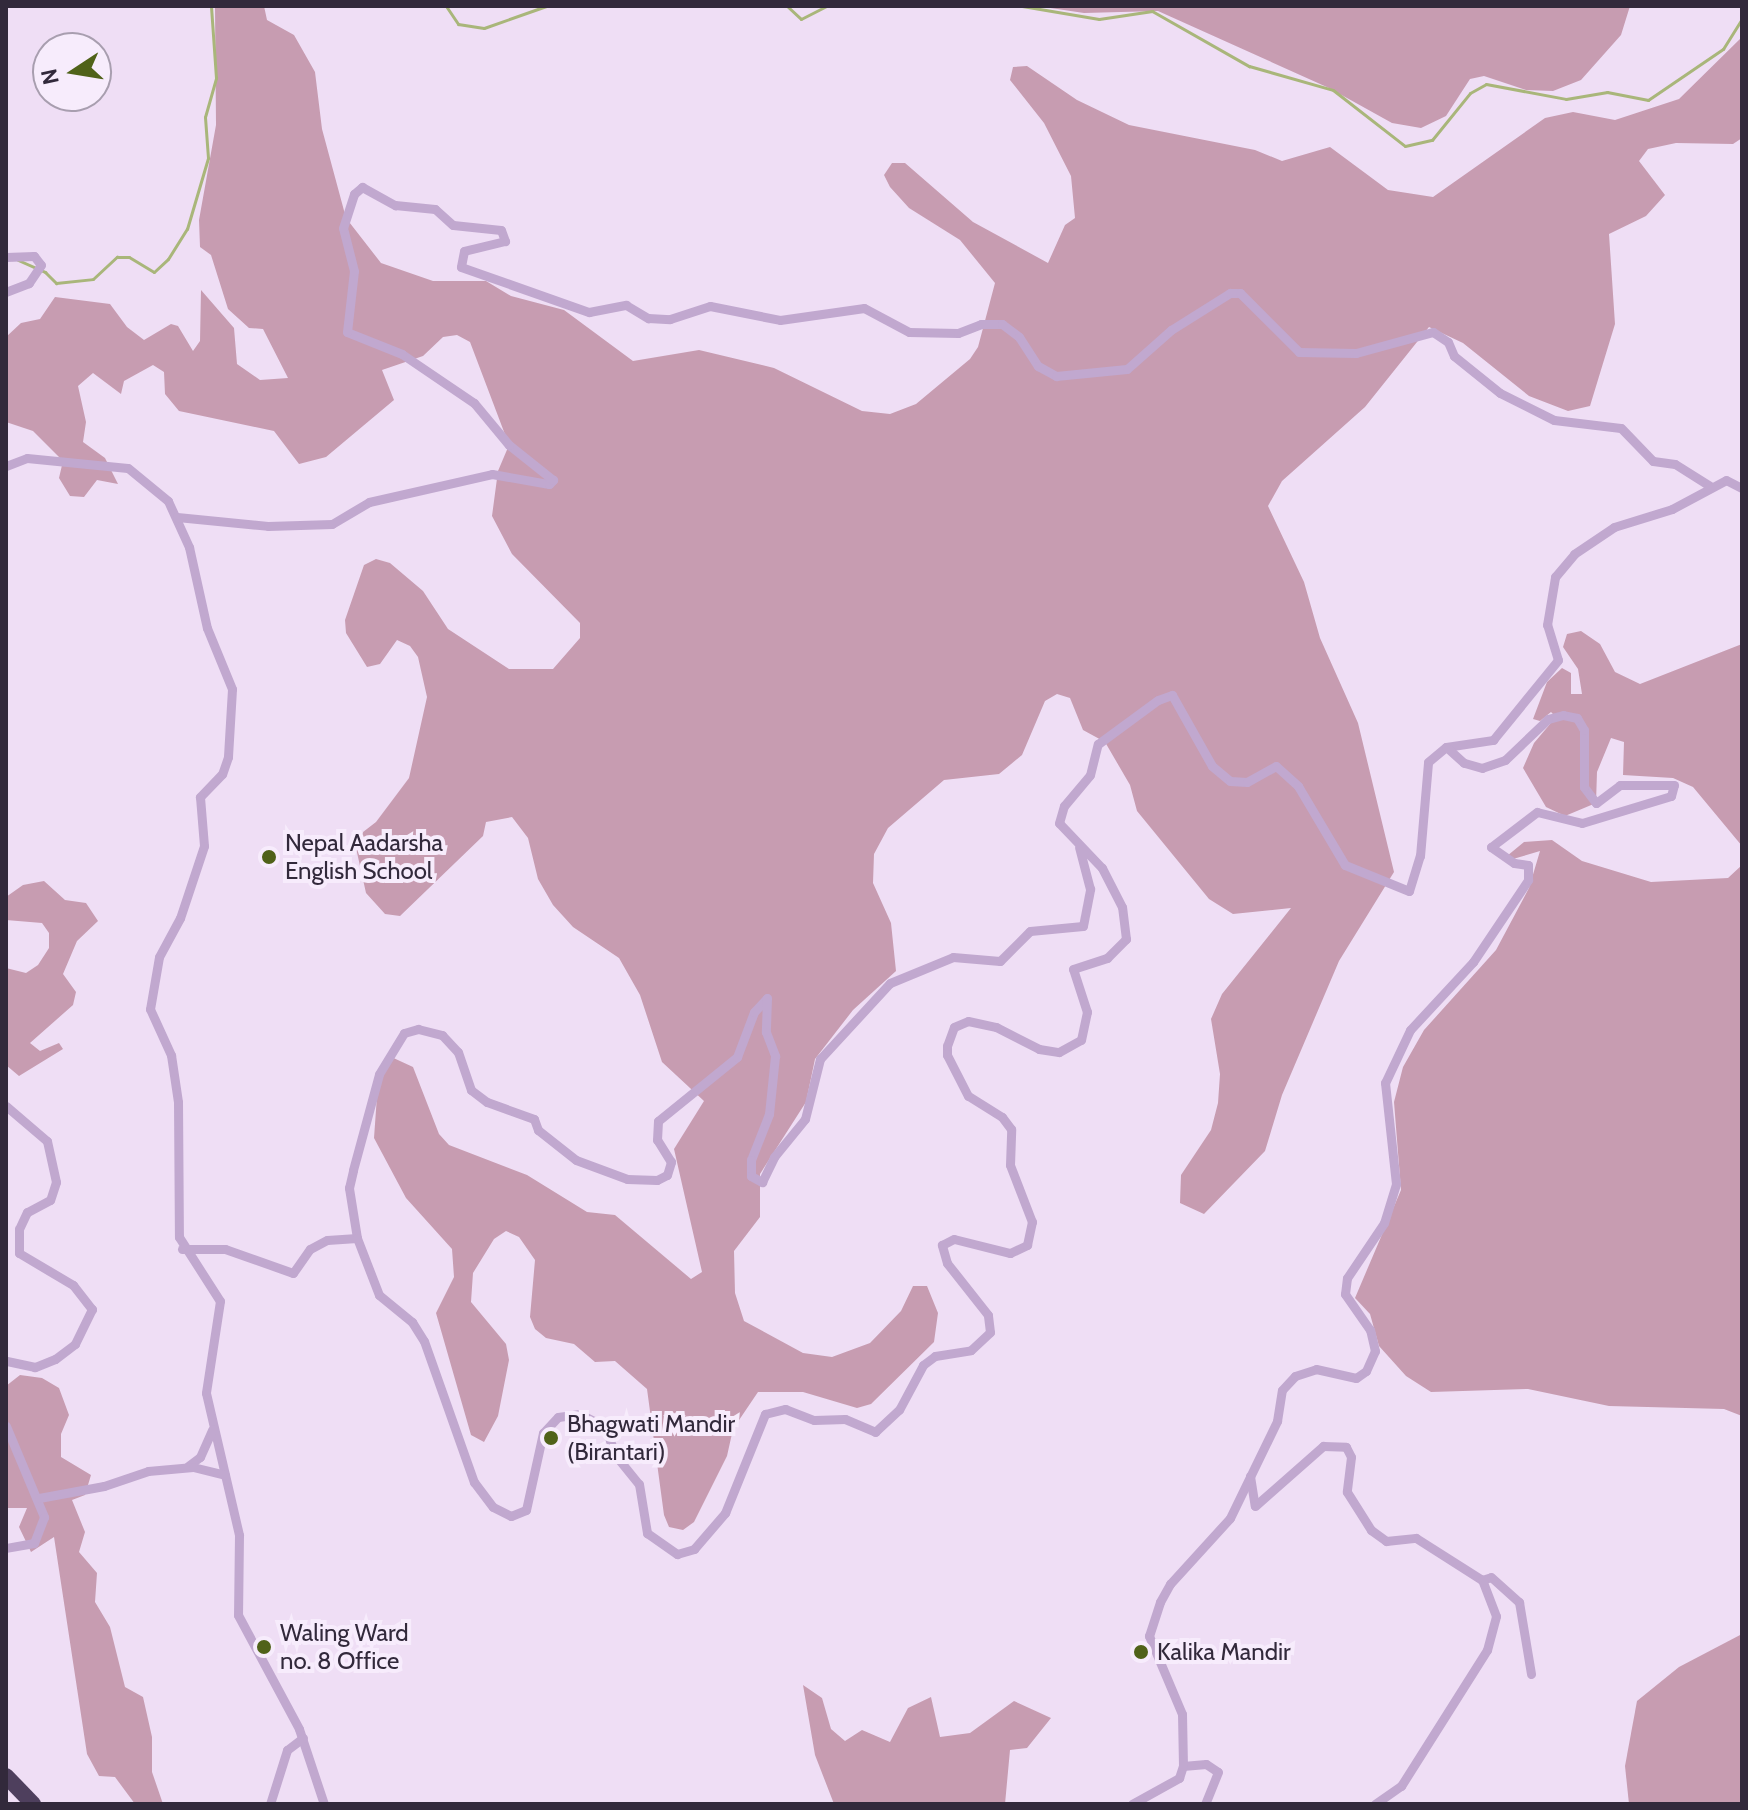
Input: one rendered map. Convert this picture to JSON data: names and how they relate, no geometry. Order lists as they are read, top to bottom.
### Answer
{
  "places": [
    "Nepal Aadarsha English School",
    "Bhagwati Mandir (Birantari)",
    "Waling Ward no. 8 Office",
    "Kalika Mandir"
  ],
  "north": "left"
}
